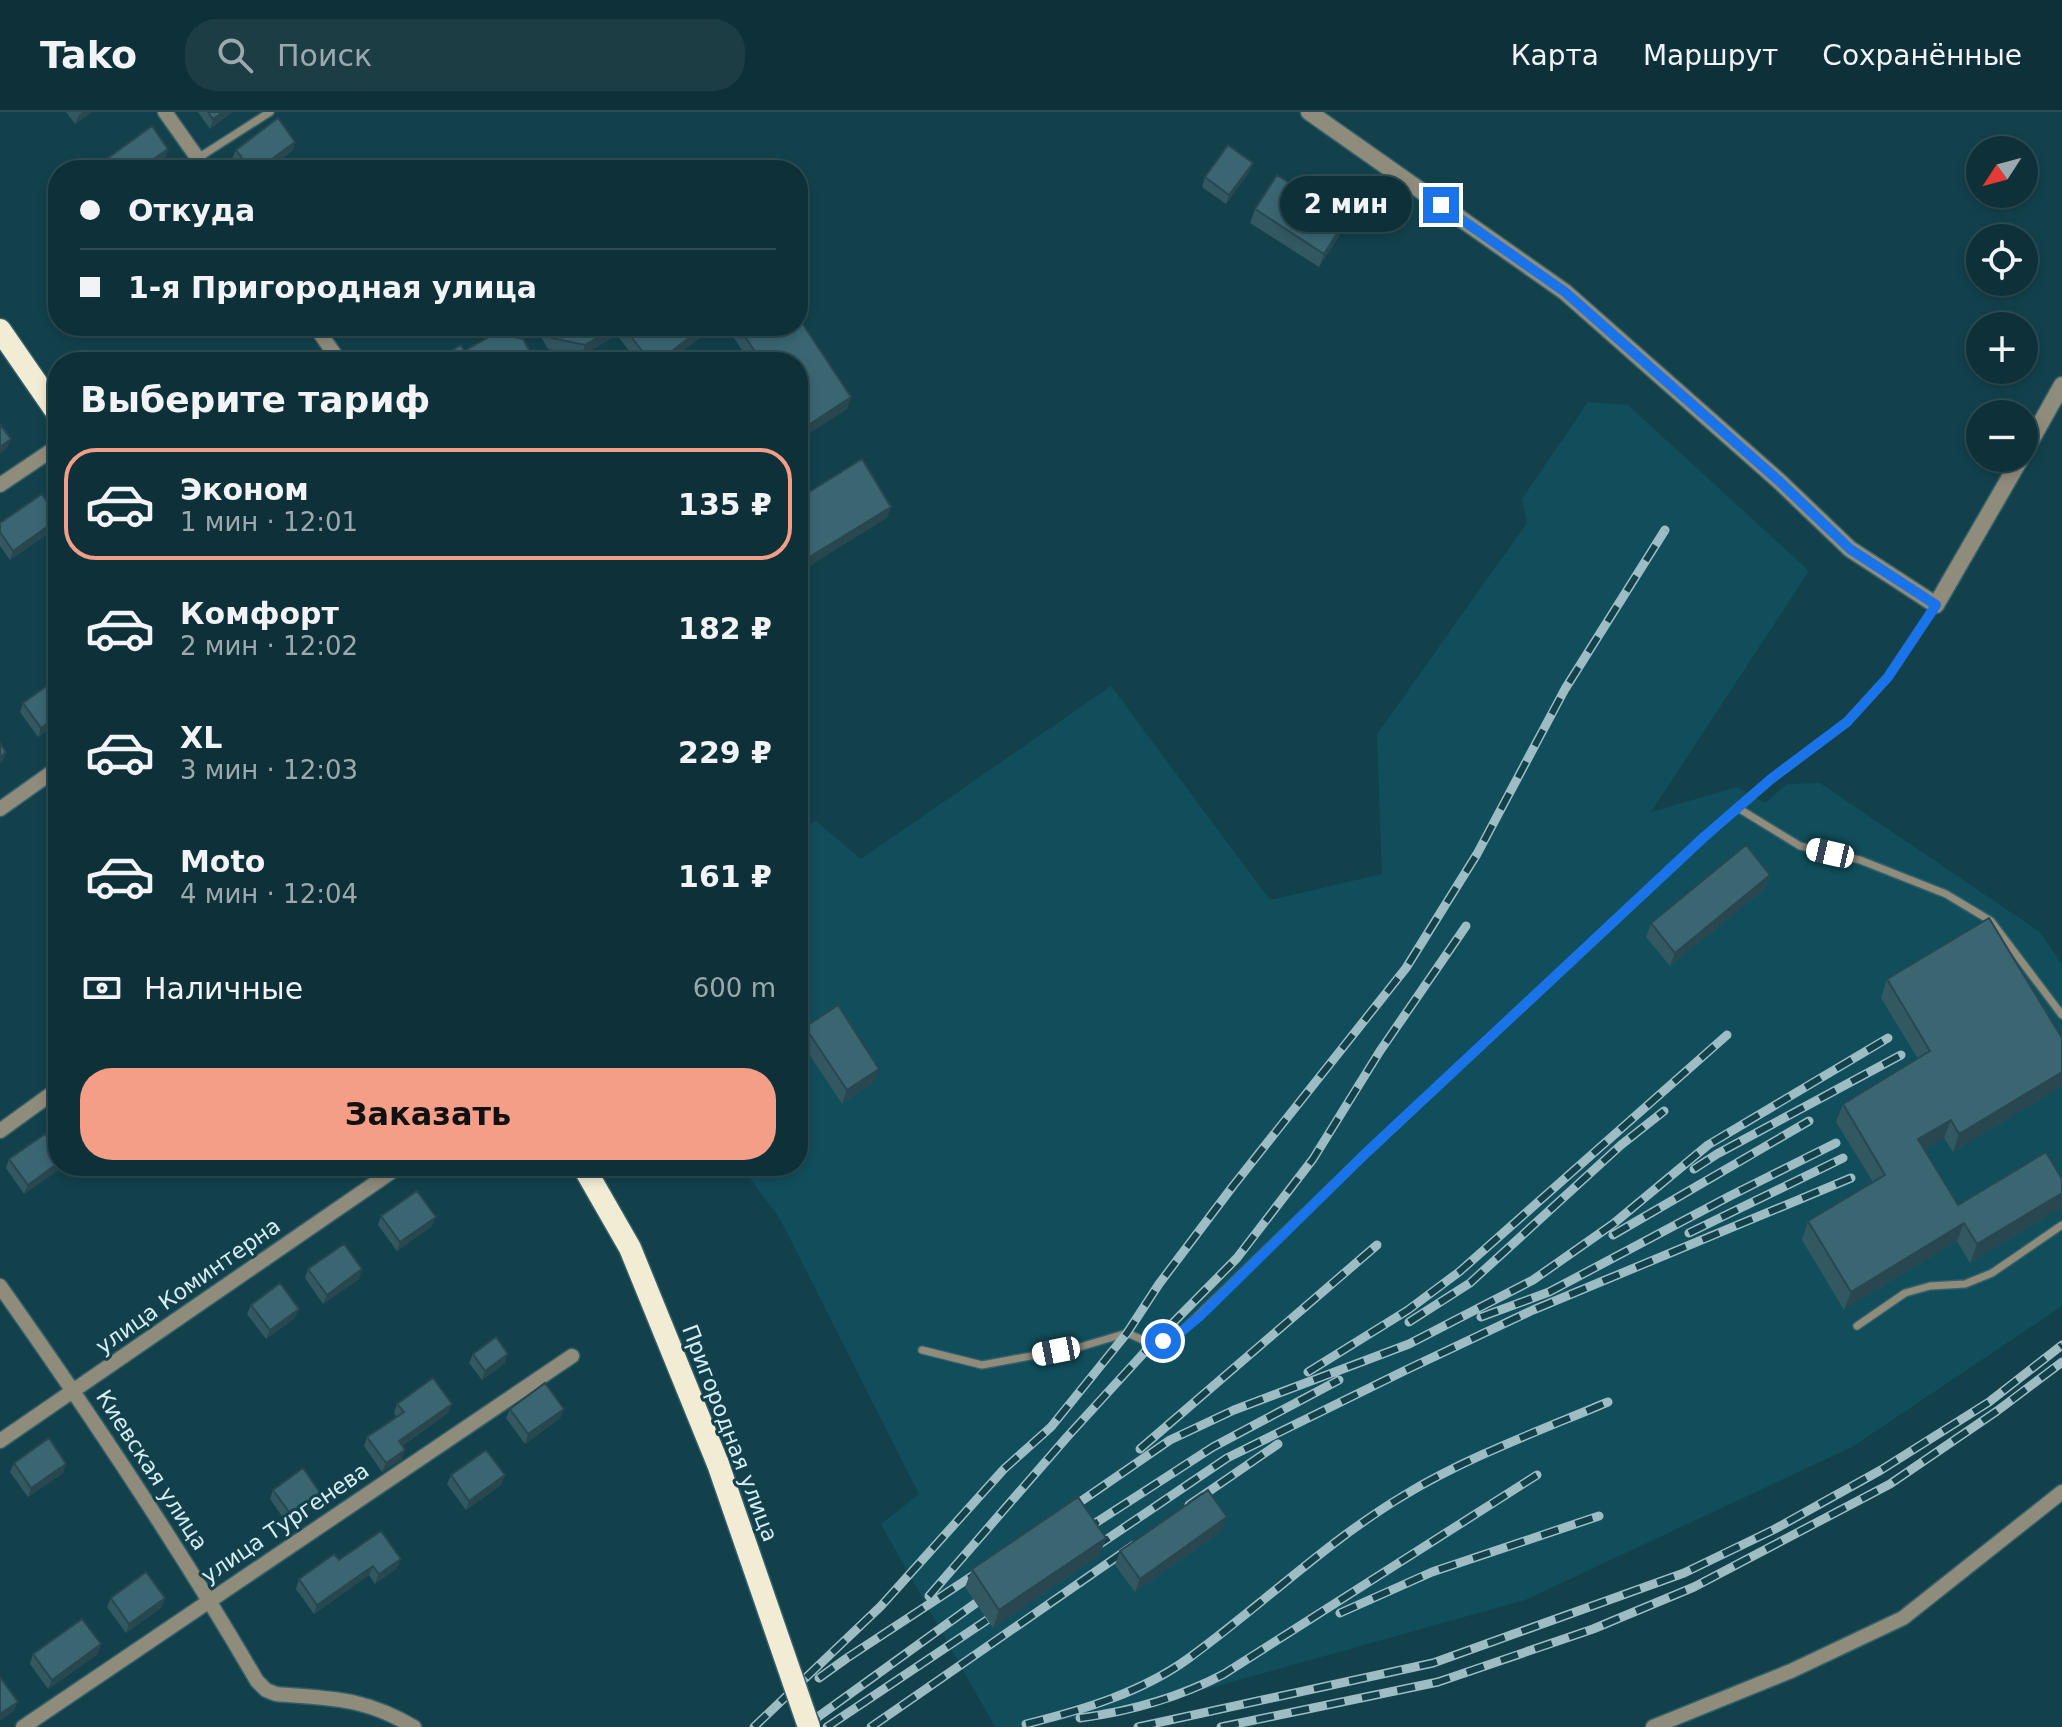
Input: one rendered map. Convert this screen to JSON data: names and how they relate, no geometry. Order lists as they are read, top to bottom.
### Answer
{
  "streets": {
    "highway": ["Пригородная улица"],
    "street": ["улица Коминтерна", "Киевская улица", "улица Тургенева"]
  },
  "crossings": [
    ["улица Коминтерна", "Киевская улица"],
    ["Киевская улица", "улица Тургенева"]
  ],
  "north": "bottom left",
  "page": {
    "header": "Tako",
    "search": "Поиск",
    "nav": ["Карта", "Маршрут", "Сохранённые"],
    "map_buttons": ["+", "−"],
    "banner": ["Откуда", "1-я Пригородная улица"],
    "bubble": "2 мин",
    "heading": "Выберите тариф",
    "list": [
      {
        "name": "Эконом",
        "note": "1 мин · 12:01",
        "value": "135 ₽"
      },
      {
        "name": "Комфорт",
        "note": "2 мин · 12:02",
        "value": "182 ₽"
      },
      {
        "name": "XL",
        "note": "3 мин · 12:03",
        "value": "229 ₽"
      },
      {
        "name": "Moto",
        "note": "4 мин · 12:04",
        "value": "161 ₽"
      }
    ],
    "pay": ["Наличные", "600 m"],
    "buttons": "Заказать"
  }
}
